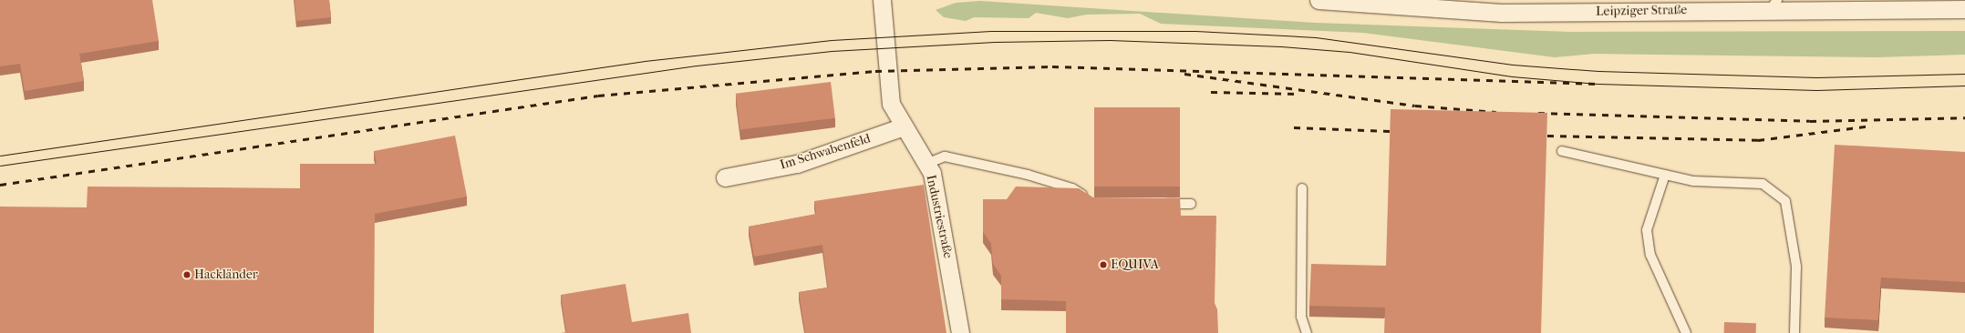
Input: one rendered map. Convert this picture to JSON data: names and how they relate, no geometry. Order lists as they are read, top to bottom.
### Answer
{
  "streets": {
    "street": ["Leipziger Straße", "Im Schwabenfeld", "Industriestraße"]
  },
  "crossings": [
    ["Im Schwabenfeld", "Industriestraße"]
  ],
  "places": ["EQUIVA", "Hackländer"]
}
